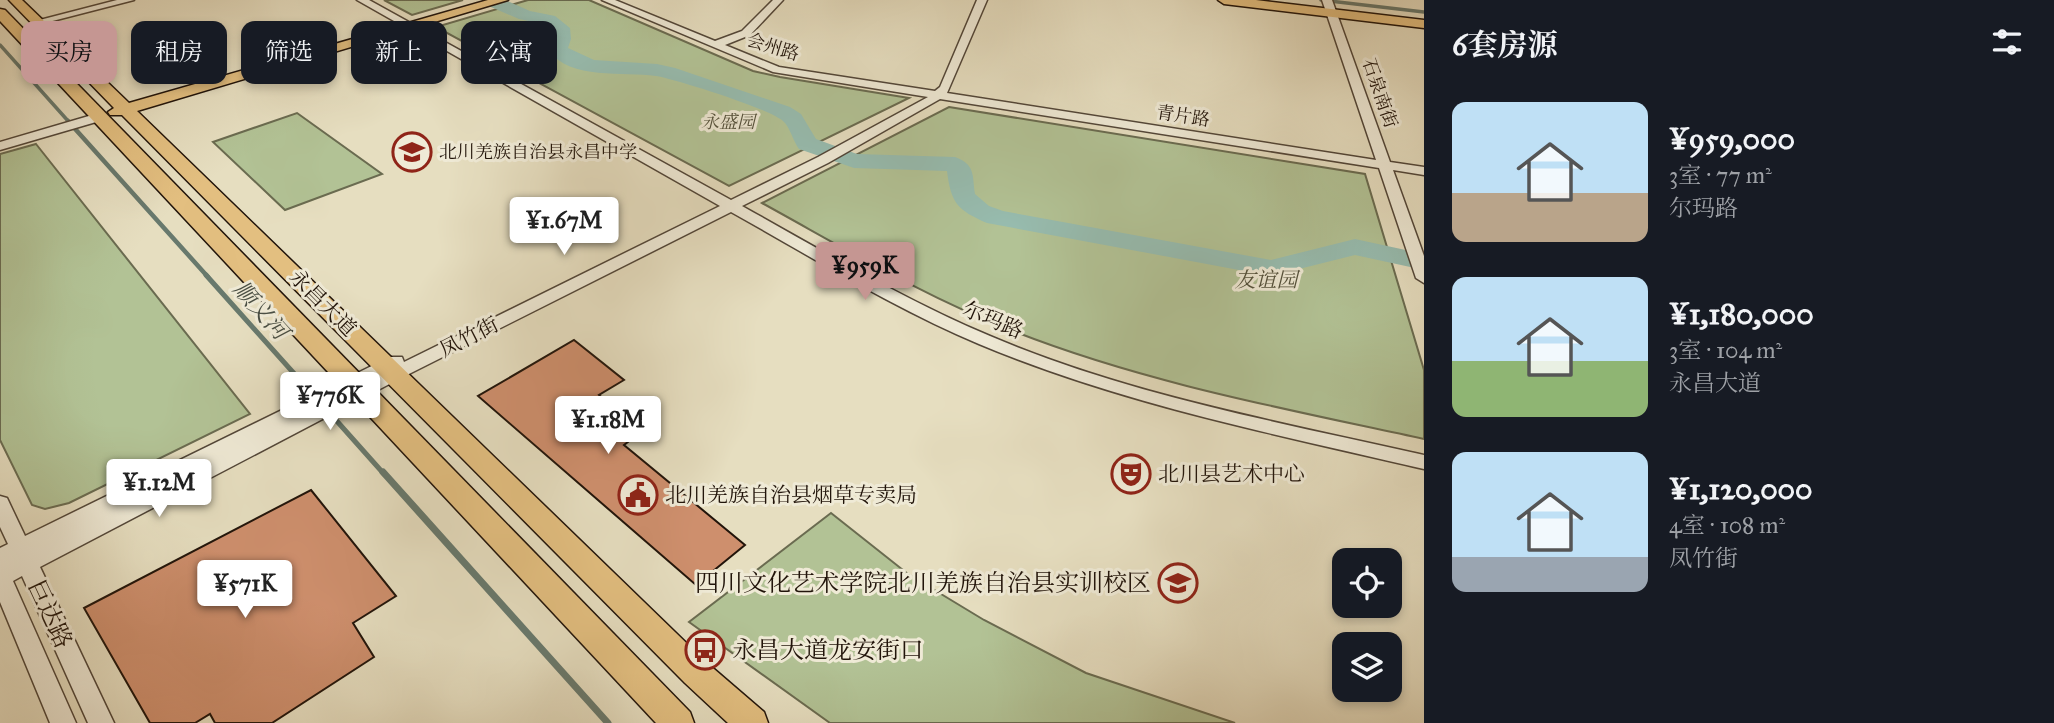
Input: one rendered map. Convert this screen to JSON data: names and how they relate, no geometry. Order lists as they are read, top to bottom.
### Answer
{
  "streets": {
    "main road": ["永昌大道"],
    "street": [
      "会州路",
      "石泉南街",
      "青片路",
      "尔玛路",
      "凤竹街",
      "巨达路"
    ]
  },
  "crossings": [
    ["会州路", "青片路"],
    ["会州路", "凤竹街"],
    ["石泉南街", "青片路"],
    ["青片路", "凤竹街"],
    ["永昌大道", "凤竹街"],
    ["尔玛路", "凤竹街"],
    ["凤竹街", "巨达路"]
  ],
  "water": ["顺义河"],
  "parks": ["永盛园", "友谊园"],
  "places": {
    "school or university": ["北川羌族自治县永昌中学", "四川文化艺术学院北川羌族自治县实训校区"],
    "theatre": ["北川县艺术中心"],
    "public building": ["北川羌族自治县烟草专卖局"],
    "bus stop": ["永昌大道龙安街口"]
  },
  "page": {
    "heading": "6套房源",
    "chip": [
      "买房",
      "租房",
      "筛选",
      "新上",
      "公寓"
    ],
    "list": [
      {
        "name": "¥959,000",
        "note": "3室 · 77 m² · 尔玛路"
      },
      {
        "name": "¥1,180,000",
        "note": "3室 · 104 m² · 永昌大道"
      },
      {
        "name": "¥1,120,000",
        "note": "4室 · 108 m² · 凤竹街"
      }
    ],
    "price": [
      "¥1.67M",
      "¥959K",
      "¥776K",
      "¥1.18M",
      "¥1.12M",
      "¥571K"
    ]
  }
}
